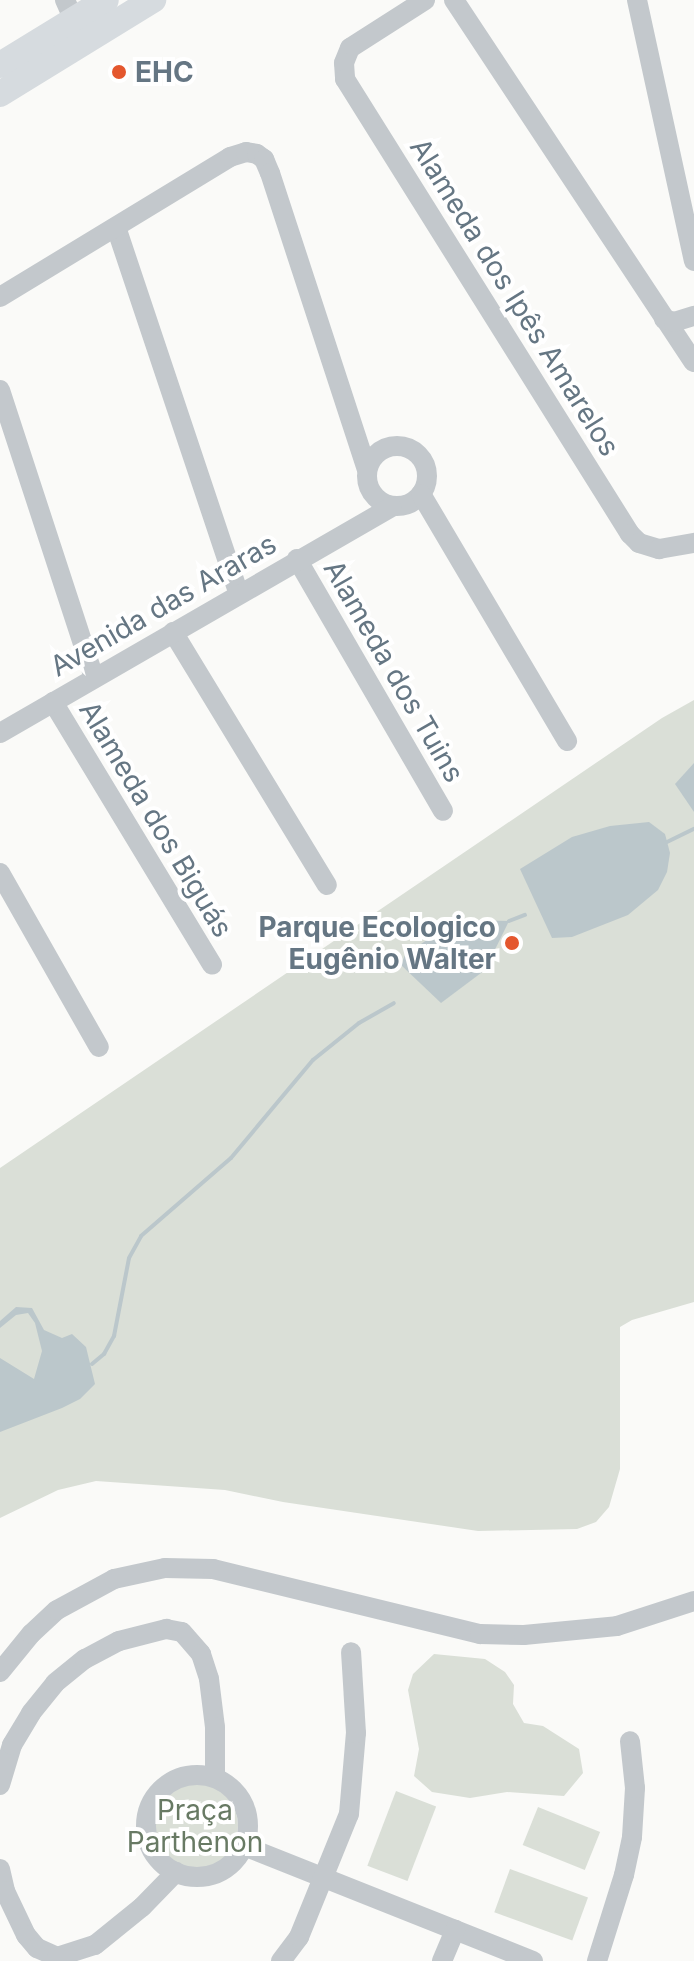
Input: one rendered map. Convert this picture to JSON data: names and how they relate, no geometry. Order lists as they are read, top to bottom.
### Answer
{
  "streets": {
    "street": [
      "Alameda dos Ipês Amarelos",
      "Avenida das Araras",
      "Alameda dos Tuins",
      "Alameda dos Biguás"
    ]
  },
  "crossings": [
    ["Avenida das Araras", "Alameda dos Tuins"],
    ["Avenida das Araras", "Alameda dos Biguás"]
  ],
  "parks": ["Praça Parthenon"],
  "places": ["EHC", "Parque Ecologico Eugênio Walter"]
}
